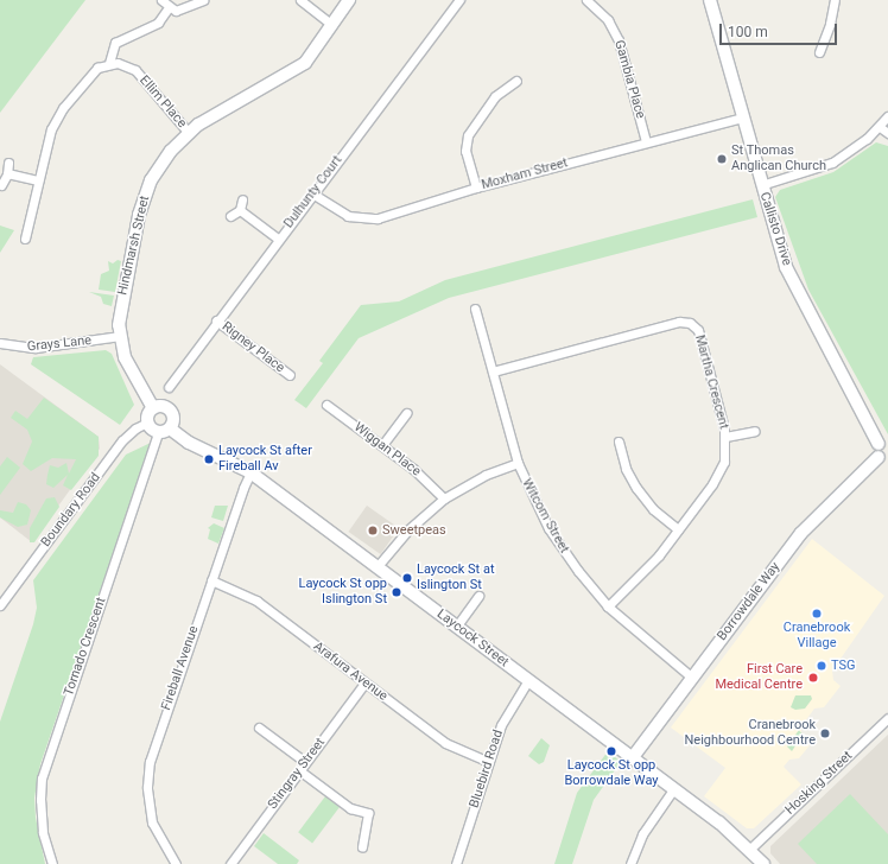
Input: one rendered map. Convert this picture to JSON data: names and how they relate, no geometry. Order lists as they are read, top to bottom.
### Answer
{
  "streets": {
    "street": [
      "Gambia Place",
      "Ellim Place",
      "Moxham Street",
      "Dulhunty Court",
      "Callisto Drive",
      "Hindmarsh Street",
      "Grays Lane",
      "Rigney Place",
      "Martha Crescent",
      "Wiggan Place",
      "Boundary Road",
      "Witcom Street",
      "Borrowdale Way",
      "Laycock Street",
      "Tornado Crescent",
      "Fireball Avenue",
      "Arafura Avenue",
      "Bluebird Road",
      "Stingray Street",
      "Hosking Street"
    ]
  },
  "crossings": [
    ["Gambia Place", "Moxham Street"],
    ["Ellim Place", "Hindmarsh Street"],
    ["Moxham Street", "Dulhunty Court"],
    ["Moxham Street", "Callisto Drive"],
    ["Dulhunty Court", "Rigney Place"],
    ["Callisto Drive", "Borrowdale Way"],
    ["Hindmarsh Street", "Grays Lane"],
    ["Hindmarsh Street", "Boundary Road"],
    ["Hindmarsh Street", "Laycock Street"],
    ["Hindmarsh Street", "Tornado Crescent"],
    ["Martha Crescent", "Witcom Street"],
    ["Boundary Road", "Laycock Street"],
    ["Boundary Road", "Tornado Crescent"],
    ["Witcom Street", "Borrowdale Way"],
    ["Borrowdale Way", "Laycock Street"],
    ["Laycock Street", "Tornado Crescent"],
    ["Laycock Street", "Fireball Avenue"],
    ["Laycock Street", "Bluebird Road"],
    ["Laycock Street", "Hosking Street"],
    ["Fireball Avenue", "Arafura Avenue"],
    ["Arafura Avenue", "Bluebird Road"],
    ["Arafura Avenue", "Stingray Street"]
  ],
  "places": [
    "St Thomas Anglican Church",
    "Laycock St after Fireball Av",
    "Sweetpeas",
    "Laycock St at Islington St",
    "Laycock St opp Islington St",
    "Cranebrook Village",
    "TSG",
    "First Care Medical Centre",
    "Cranebrook Neighbourhood Centre",
    "Laycock St opp Borrowdale Way"
  ],
  "scale_bar": "100 m"
}
